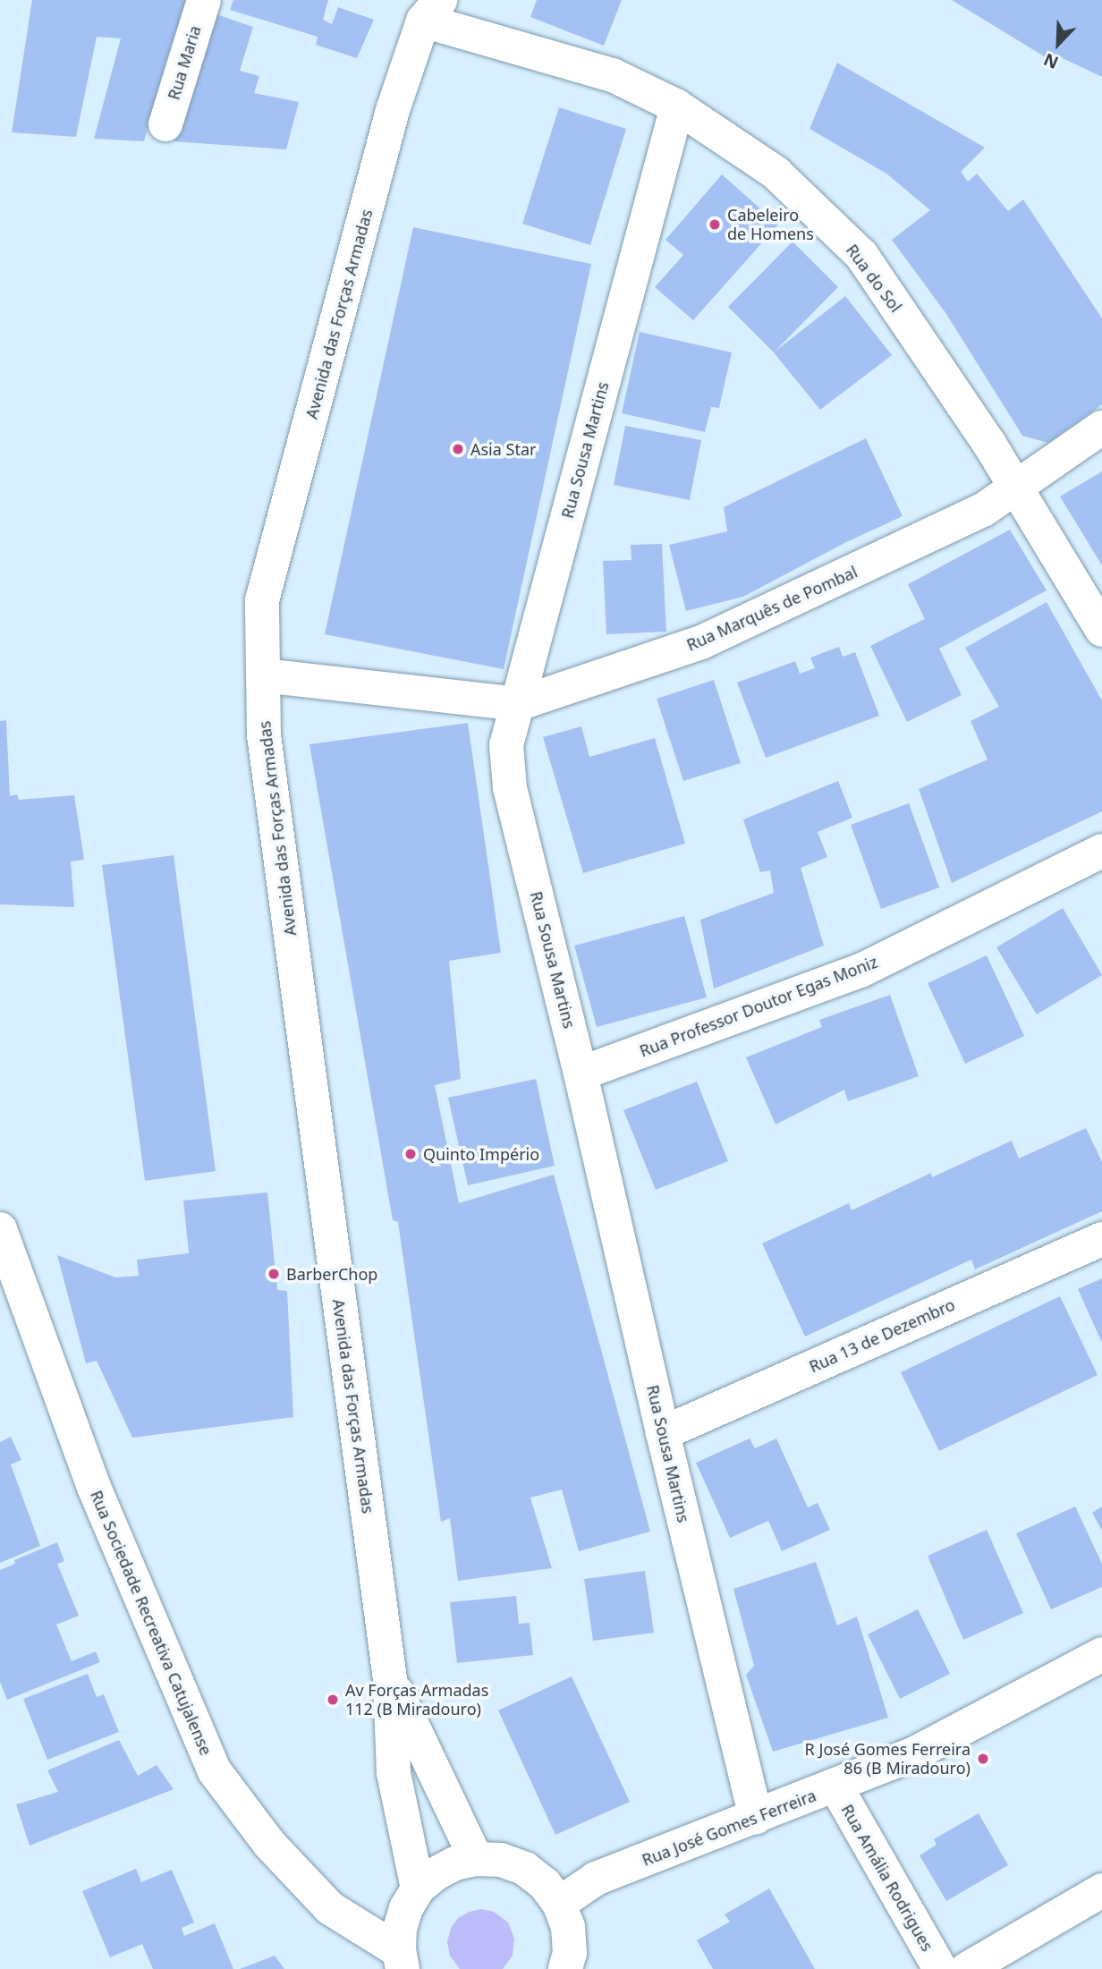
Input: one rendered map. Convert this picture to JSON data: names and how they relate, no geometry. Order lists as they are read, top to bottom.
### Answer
{
  "streets": {
    "street": [
      "Rua Maria",
      "Rua do Sol",
      "Avenida das Forças Armadas",
      "Rua Sousa Martins",
      "Rua Marquês de Pombal",
      "Rua Professor Doutor Egas Moniz",
      "Rua 13 de Dezembro",
      "Rua Sociedade Recreativa Catujalense",
      "Rua José Gomes Ferreira",
      "Rua Amália Rodrigues"
    ]
  },
  "crossings": [
    ["Rua do Sol", "Avenida das Forças Armadas"],
    ["Rua do Sol", "Rua Sousa Martins"],
    ["Rua do Sol", "Rua Marquês de Pombal"],
    ["Avenida das Forças Armadas", "Rua Marquês de Pombal"],
    ["Rua Sousa Martins", "Rua Marquês de Pombal"],
    ["Rua Sousa Martins", "Rua Professor Doutor Egas Moniz"],
    ["Rua Sousa Martins", "Rua 13 de Dezembro"],
    ["Rua Sousa Martins", "Rua José Gomes Ferreira"],
    ["Rua José Gomes Ferreira", "Rua Amália Rodrigues"]
  ],
  "places": [
    "Cabeleiro de Homens",
    "Asia Star",
    "Quinto Império",
    "BarberChop",
    "Av Forças Armadas 112 (B Miradouro)",
    "R José Gomes Ferreira 86 (B Miradouro)"
  ],
  "north": "bottom left"
}
